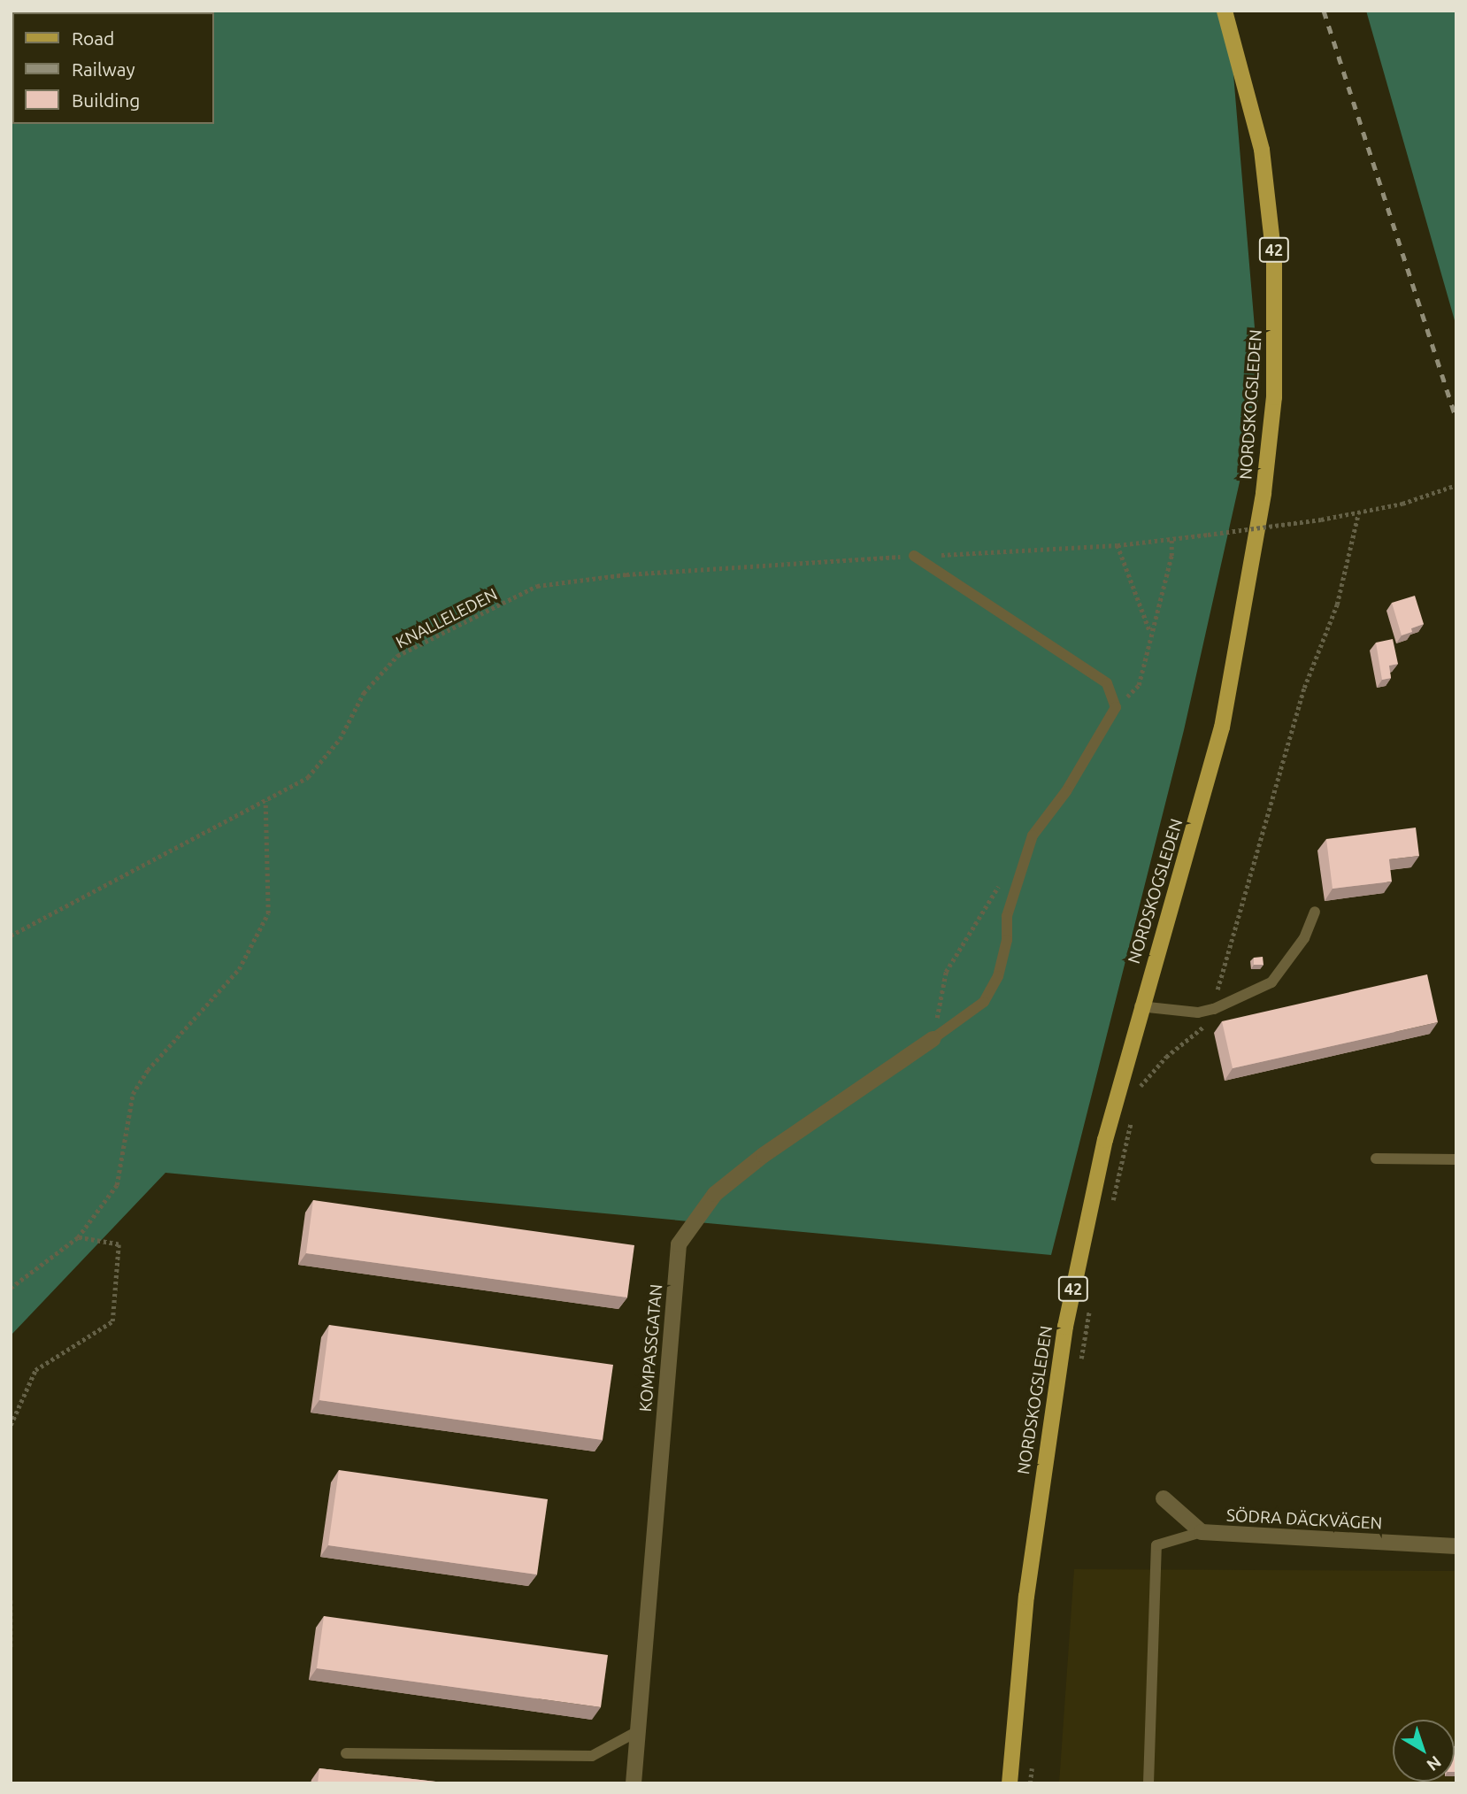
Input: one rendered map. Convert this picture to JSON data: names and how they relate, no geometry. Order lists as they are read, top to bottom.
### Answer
{
  "streets": {
    "main road": ["42", "NORDSKOGSLEDEN"],
    "street": ["KOMPASSGATAN", "SÖDRA DÄCKVÄGEN"],
    "path": ["KNALLELEDEN"]
  },
  "legend": ["Road", "Railway", "Building"],
  "north": "bottom right"
}
